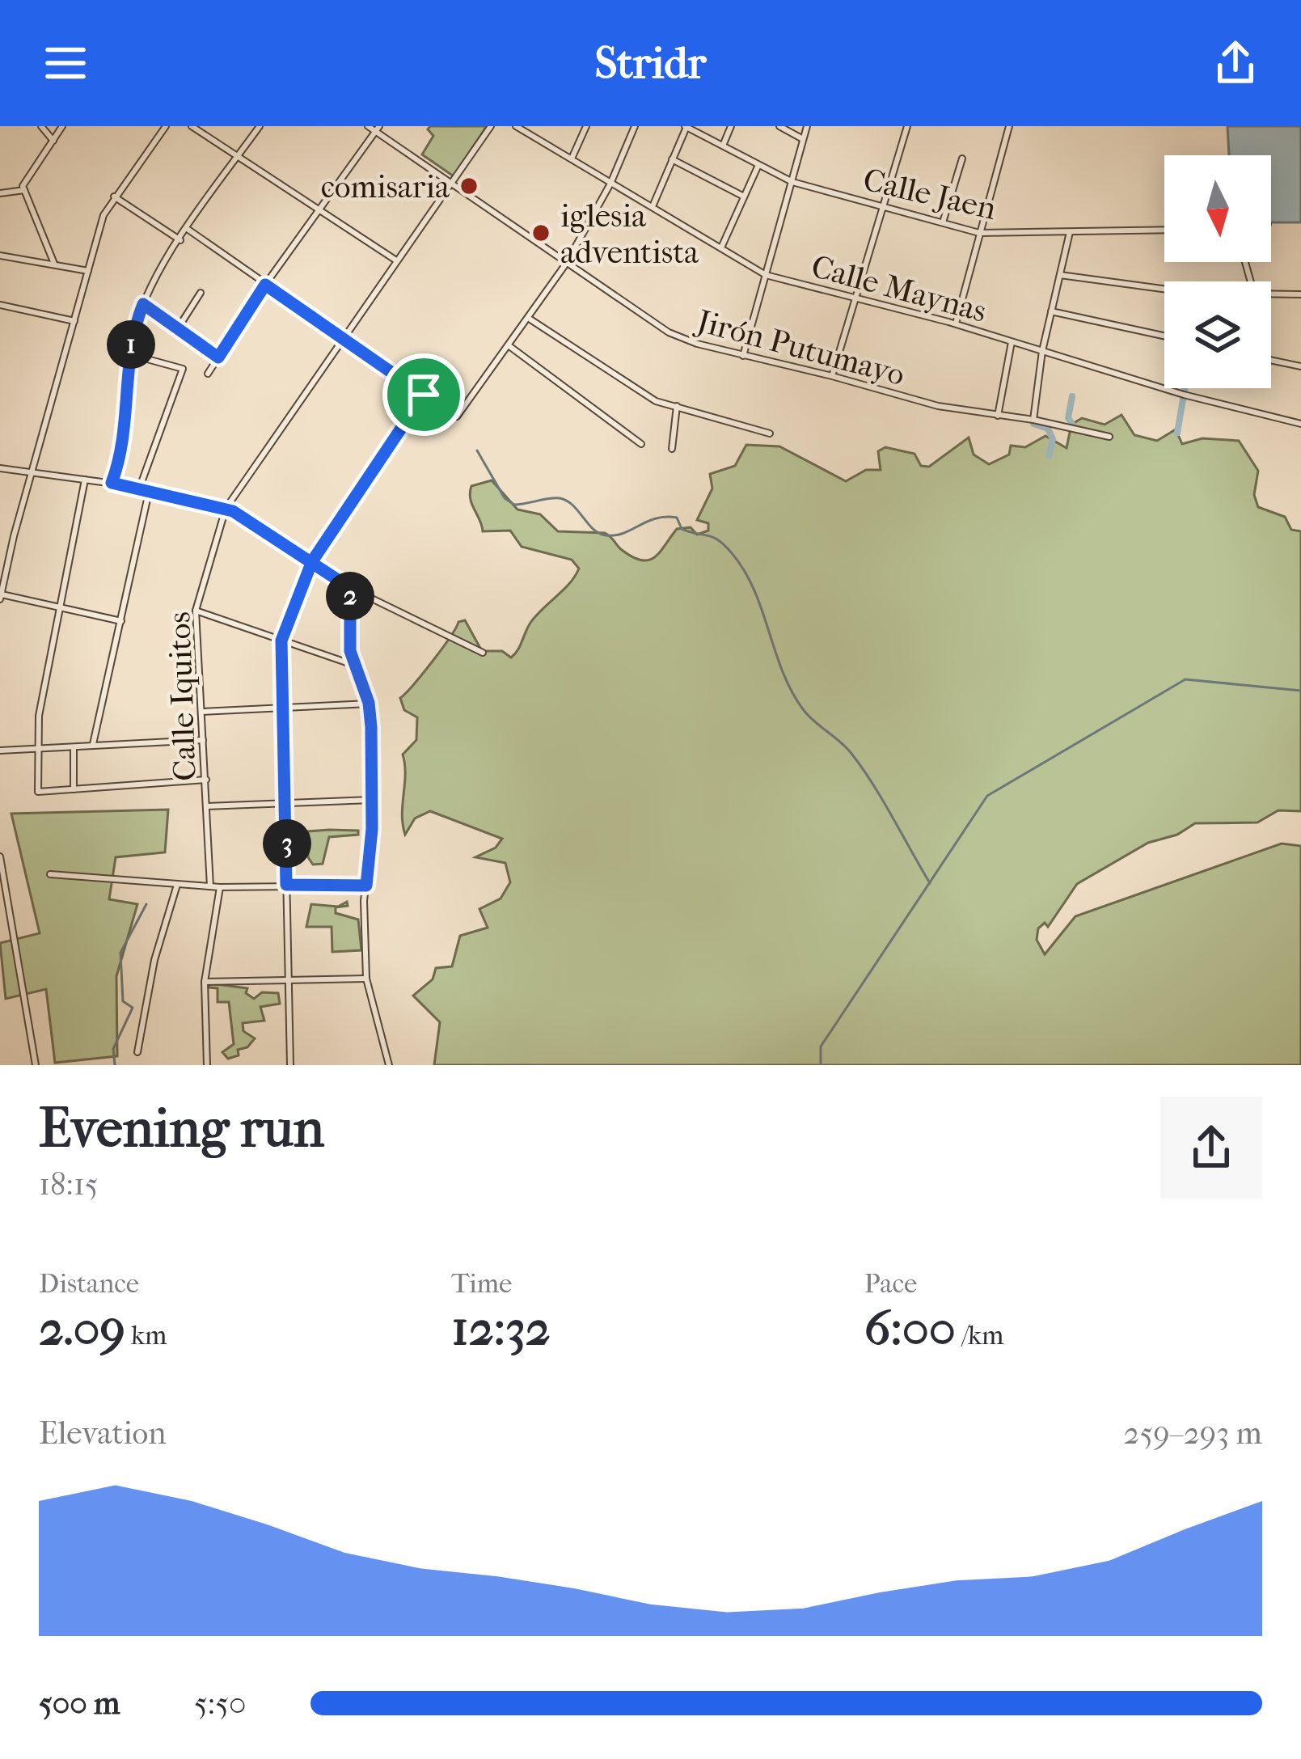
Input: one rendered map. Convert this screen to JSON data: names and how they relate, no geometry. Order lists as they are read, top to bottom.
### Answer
{
  "streets": {
    "street": [
      "Calle Jaen",
      "Calle Maynas",
      "Jirón Putumayo",
      "Calle Iquitos"
    ]
  },
  "crossings": [
    ["Jirón Putumayo", "Calle Iquitos"]
  ],
  "places": ["comisaria", "iglesia adventista"],
  "north": "bottom",
  "page": {
    "header": "Stridr",
    "pins": ["1", "2", "3"],
    "heading": ["Evening run", "18:15"],
    "stats": [
      ["Distance", "2.09 km"],
      ["Time", "12:32"],
      ["Pace", "6:00 /km"]
    ],
    "chart": ["Elevation", "259–293 m"],
    "list": [
      {
        "name": "500 m",
        "note": "5:50"
      }
    ]
  }
}
